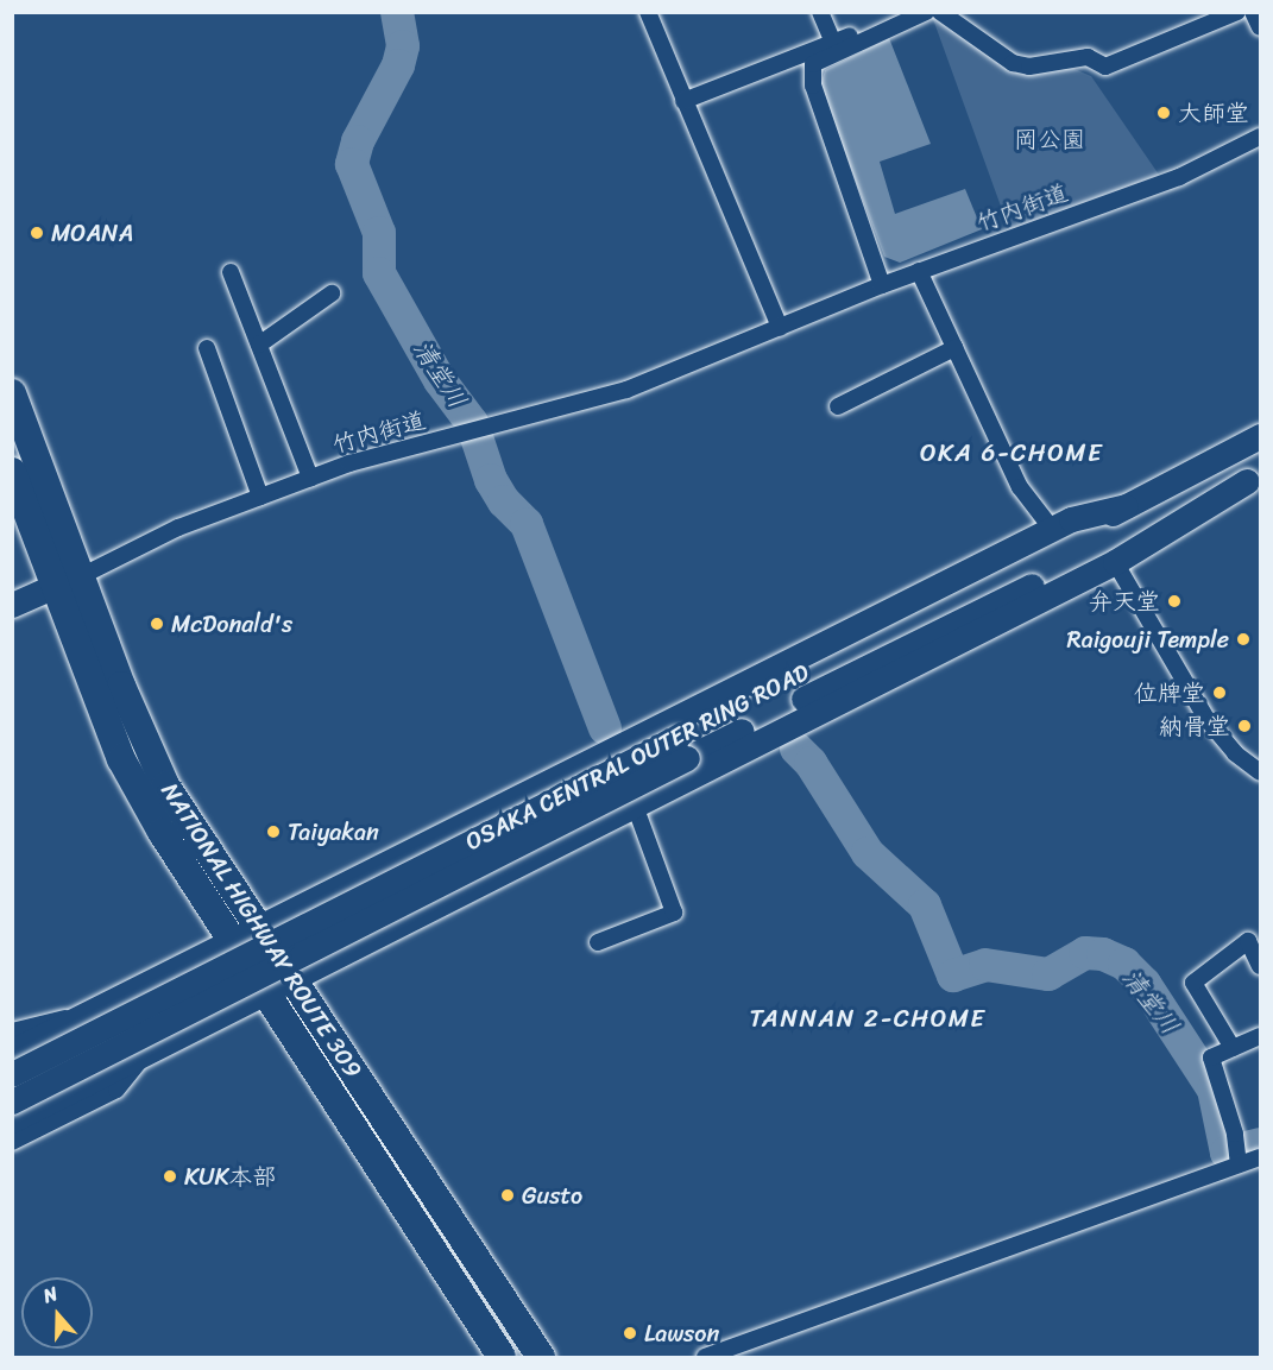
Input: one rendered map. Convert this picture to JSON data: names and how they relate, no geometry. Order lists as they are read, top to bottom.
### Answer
{
  "streets": {
    "highway": ["NATIONAL HIGHWAY ROUTE 309"],
    "main road": ["OSAKA CENTRAL OUTER RING ROAD"],
    "street": ["竹内街道"]
  },
  "crossings": [
    ["竹内街道", "NATIONAL HIGHWAY ROUTE 309"]
  ],
  "districts": ["OKA 6-CHOME", "TANNAN 2-CHOME"],
  "water": ["清堂川"],
  "parks": ["岡公園"],
  "places": [
    "大師堂",
    "MOANA",
    "弁天堂",
    "McDonald's",
    "Raigouji Temple",
    "位牌堂",
    "納骨堂",
    "Taiyakan",
    "KUK本部",
    "Gusto",
    "Lawson"
  ],
  "north": "top"
}
